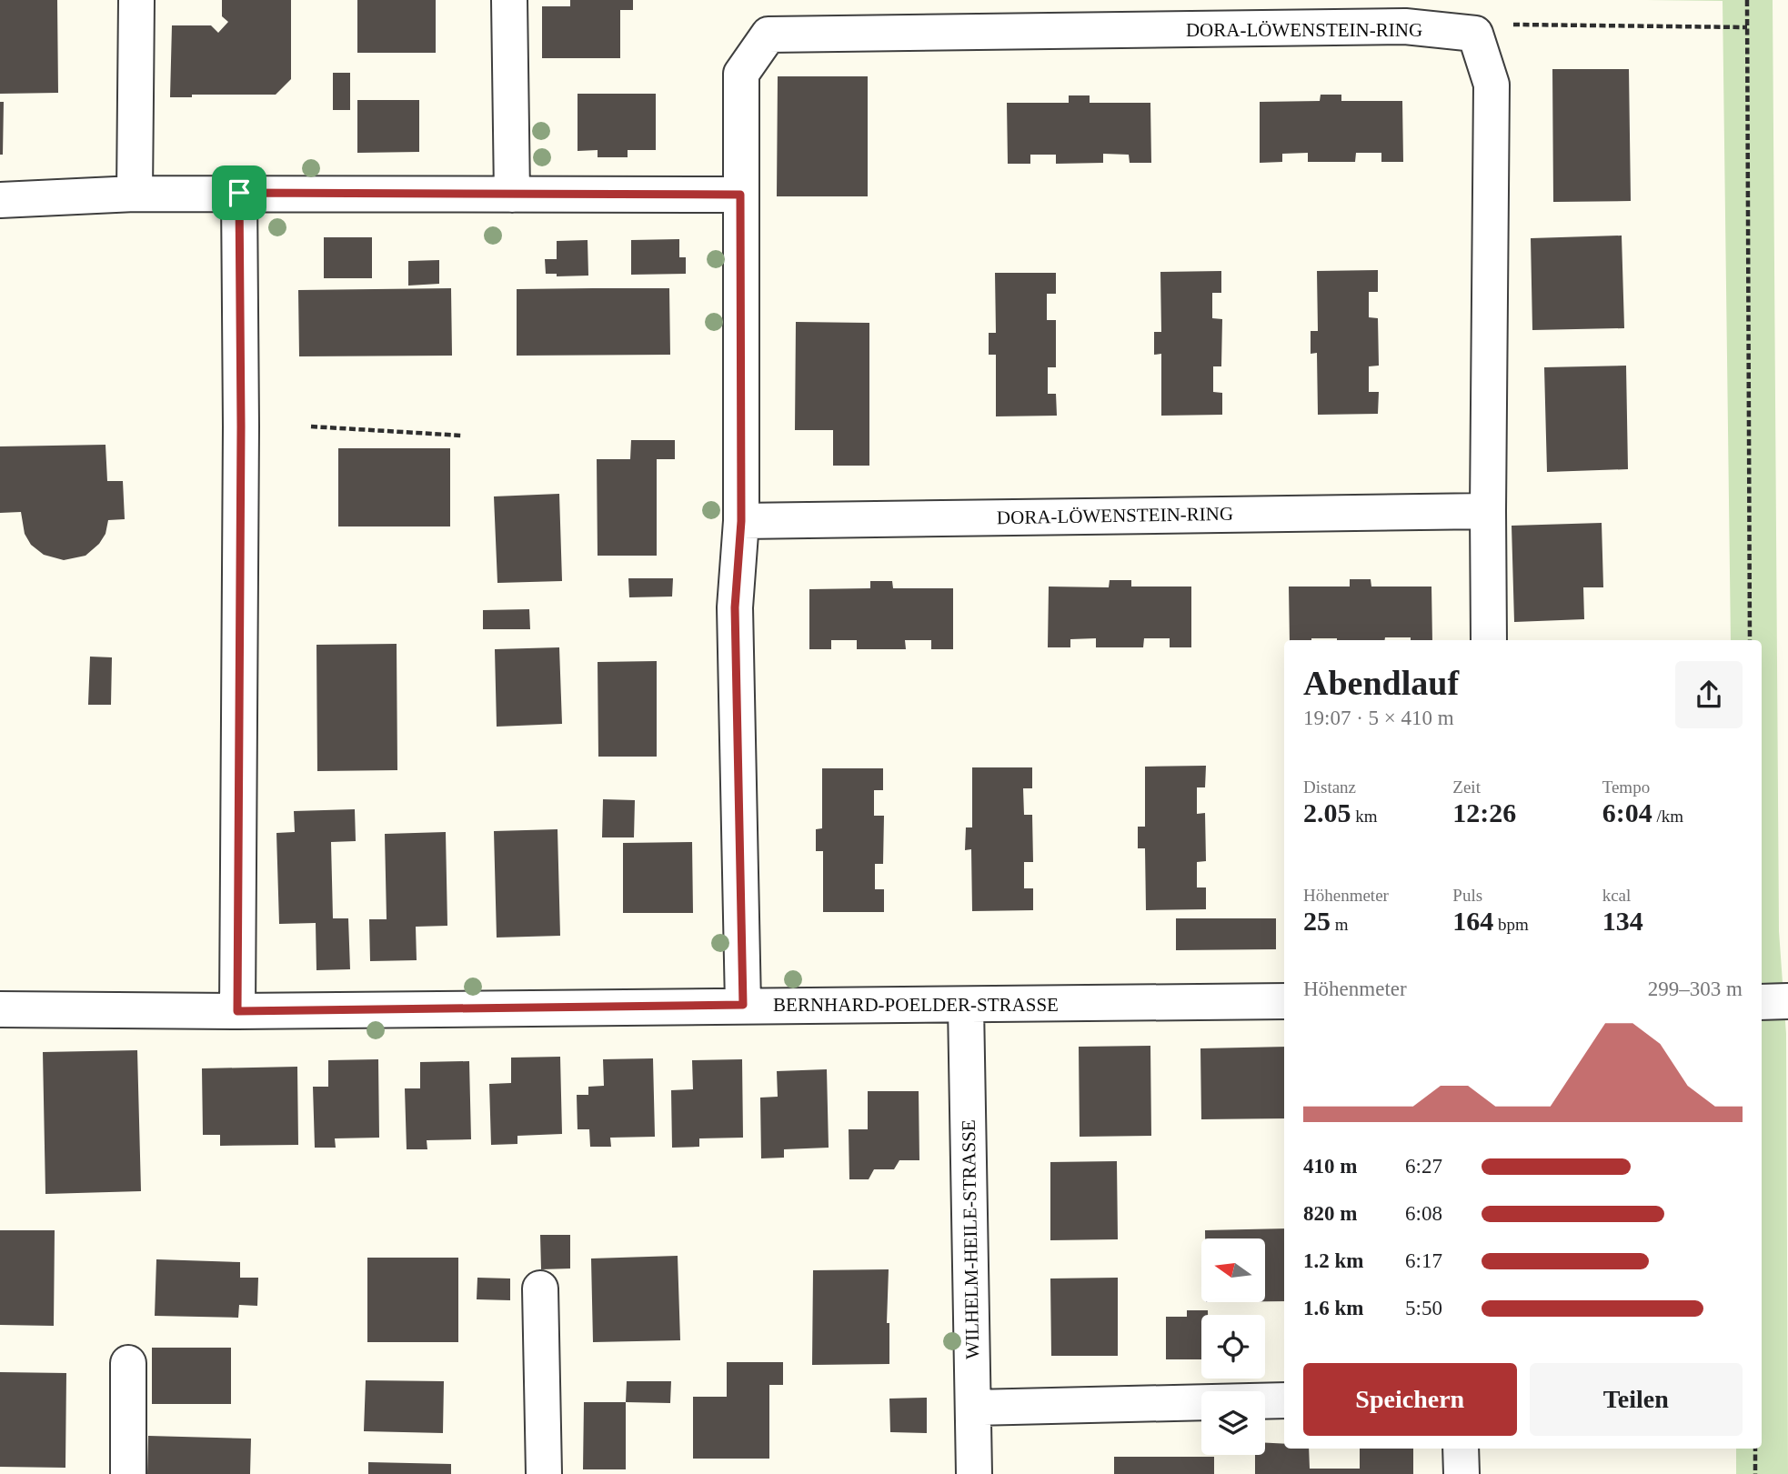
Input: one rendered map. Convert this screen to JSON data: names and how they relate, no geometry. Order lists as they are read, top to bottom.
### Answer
{
  "streets": {
    "street": ["DORA-LÖWENSTEIN-RING", "BERNHARD-POELDER-STRASSE", "WILHELM-HEILE-STRASSE"]
  },
  "crossings": [
    ["BERNHARD-POELDER-STRASSE", "WILHELM-HEILE-STRASSE"]
  ],
  "north": "left",
  "page": {
    "heading": ["Abendlauf", "19:07 · 5 × 410 m"],
    "stats": [
      ["Distanz", "2.05 km"],
      ["Zeit", "12:26"],
      ["Tempo", "6:04 /km"],
      ["Höhenmeter", "25 m"],
      ["Puls", "164 bpm"],
      ["kcal", "134"]
    ],
    "chart": ["Höhenmeter", "299–303 m"],
    "list": [
      {
        "name": "410 m",
        "note": "6:27"
      },
      {
        "name": "820 m",
        "note": "6:08"
      },
      {
        "name": "1.2 km",
        "note": "6:17"
      },
      {
        "name": "1.6 km",
        "note": "5:50"
      }
    ],
    "buttons": ["Speichern", "Teilen"]
  }
}
